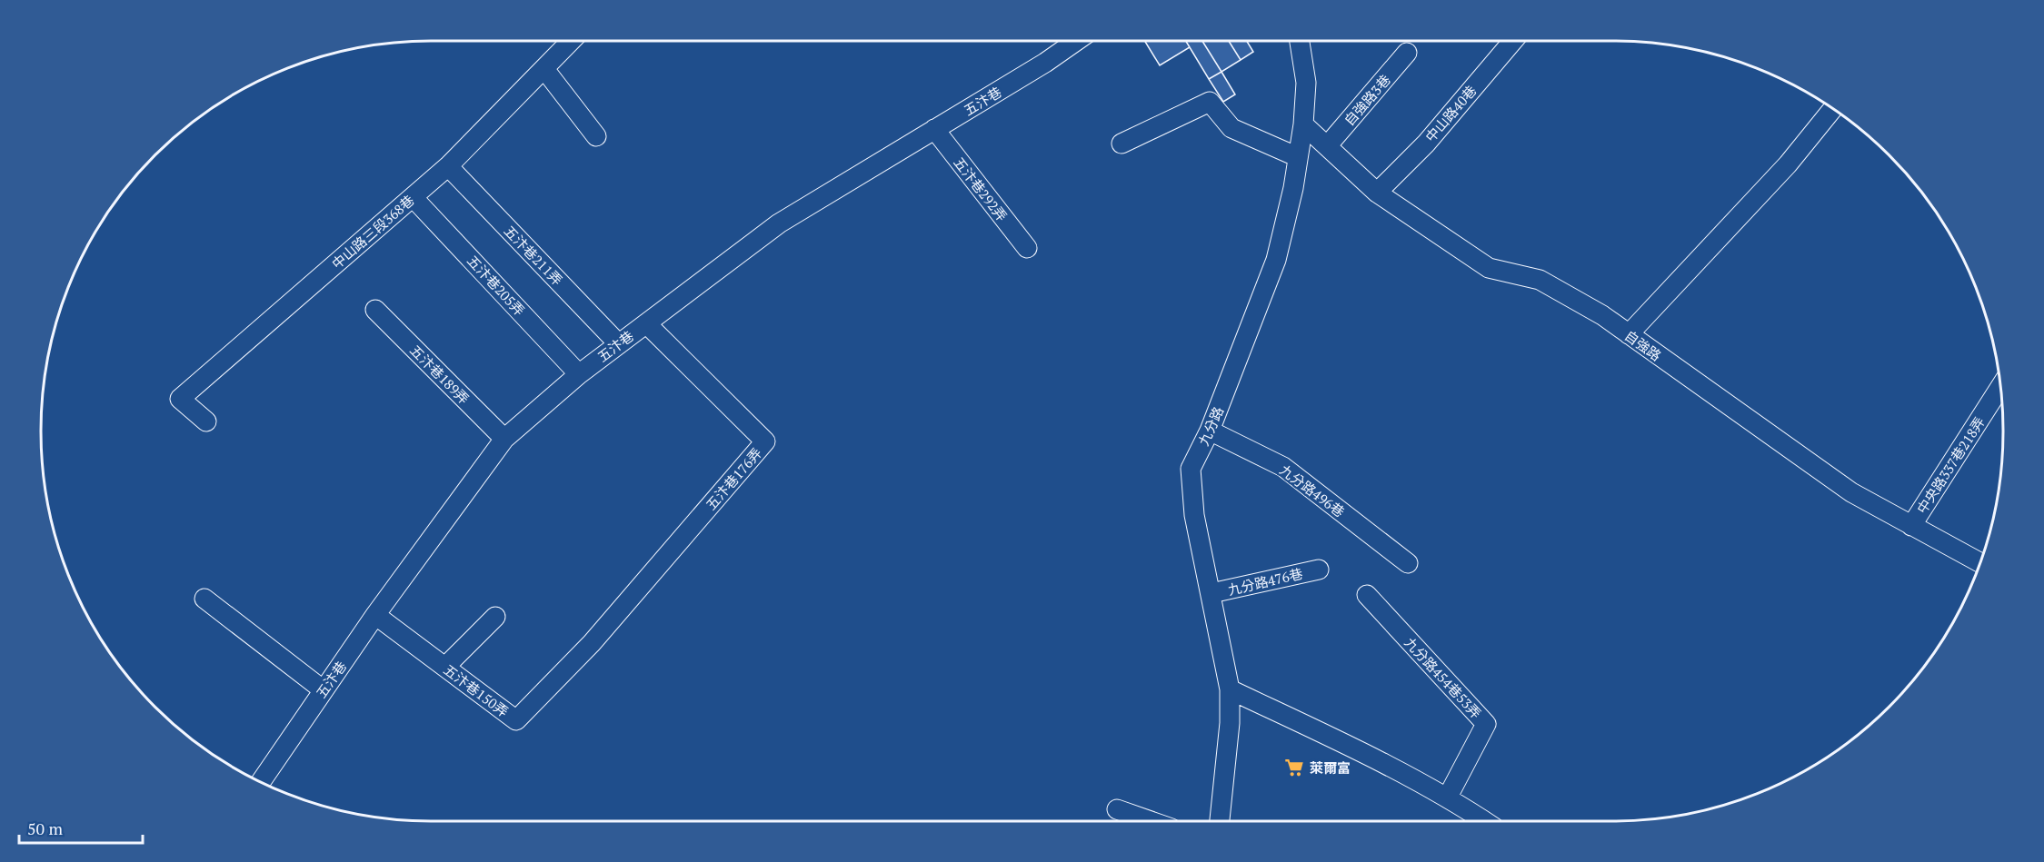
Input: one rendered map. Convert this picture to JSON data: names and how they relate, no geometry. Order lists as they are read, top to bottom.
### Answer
{
  "streets": {
    "street": [
      "自強路3巷",
      "五汴巷",
      "中山路40巷",
      "五汴巷292弄",
      "中山路三段368巷",
      "五汴巷211弄",
      "五汴巷205弄",
      "自強路",
      "五汴巷189弄",
      "九分路",
      "中央路337巷218弄",
      "五汴巷176弄",
      "九分路496巷",
      "九分路476巷",
      "九分路454巷53弄",
      "五汴巷150弄"
    ]
  },
  "crossings": [
    ["自強路3巷", "自強路"],
    ["五汴巷", "五汴巷292弄"],
    ["五汴巷", "五汴巷211弄"],
    ["五汴巷", "五汴巷205弄"],
    ["五汴巷", "五汴巷189弄"],
    ["五汴巷", "五汴巷176弄"],
    ["五汴巷", "五汴巷150弄"],
    ["中山路40巷", "自強路"],
    ["中山路三段368巷", "五汴巷211弄"],
    ["中山路三段368巷", "五汴巷205弄"],
    ["自強路", "九分路"],
    ["自強路", "中央路337巷218弄"],
    ["九分路", "九分路496巷"],
    ["九分路", "九分路476巷"],
    ["五汴巷176弄", "五汴巷150弄"]
  ],
  "places": {
    "supermarket": ["萊爾富"]
  },
  "scale_bar": "50 m"
}
